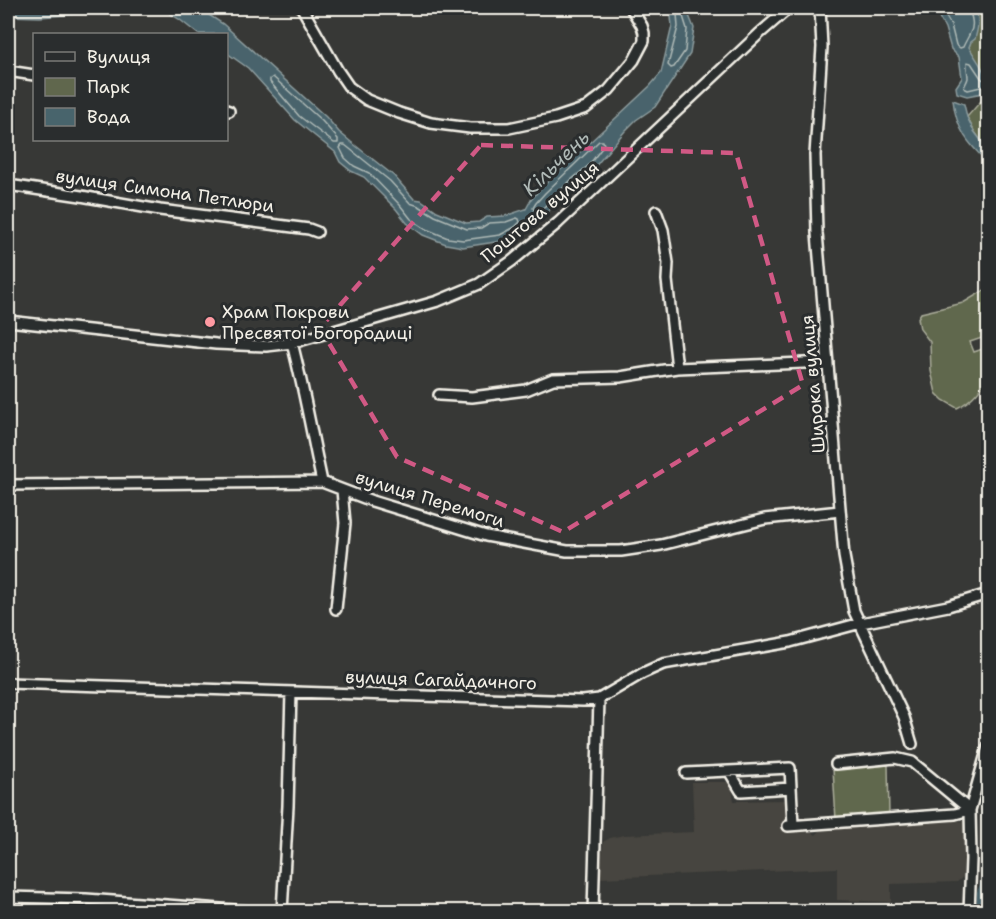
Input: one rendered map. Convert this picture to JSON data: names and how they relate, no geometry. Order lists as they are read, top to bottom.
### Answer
{
  "streets": {
    "street": [
      "вулиця Симона Петлюри",
      "Поштова вулиця",
      "Широка вулиця",
      "вулиця Перемоги",
      "вулиця Сагайдачного"
    ]
  },
  "crossings": [
    ["Широка вулиця", "вулиця Перемоги"],
    ["Широка вулиця", "вулиця Сагайдачного"]
  ],
  "water": ["Кільчень"],
  "places": ["Храм Покрови Пресвятої Богородиці"],
  "legend": ["Вулиця", "Парк", "Вода"]
}
